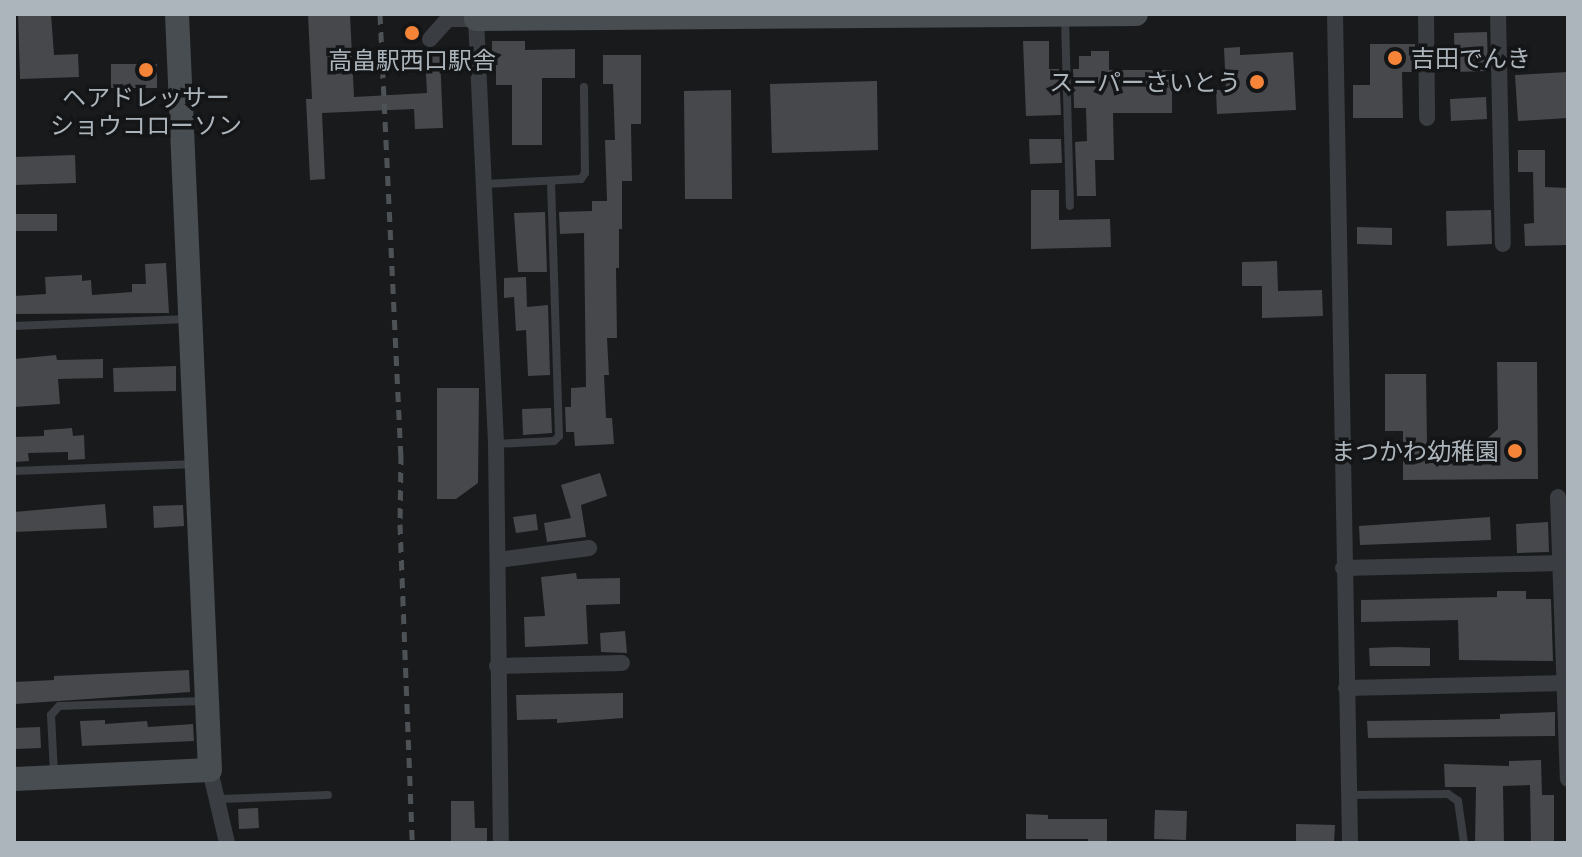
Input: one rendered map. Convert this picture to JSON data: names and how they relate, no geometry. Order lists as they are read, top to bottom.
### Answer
{
  "places": [
    "高畠駅西口駅舎",
    "吉田でんき",
    "ヘアドレッサー ショウコローソン",
    "スーパーさいとう",
    "まつかわ幼稚園"
  ]
}
